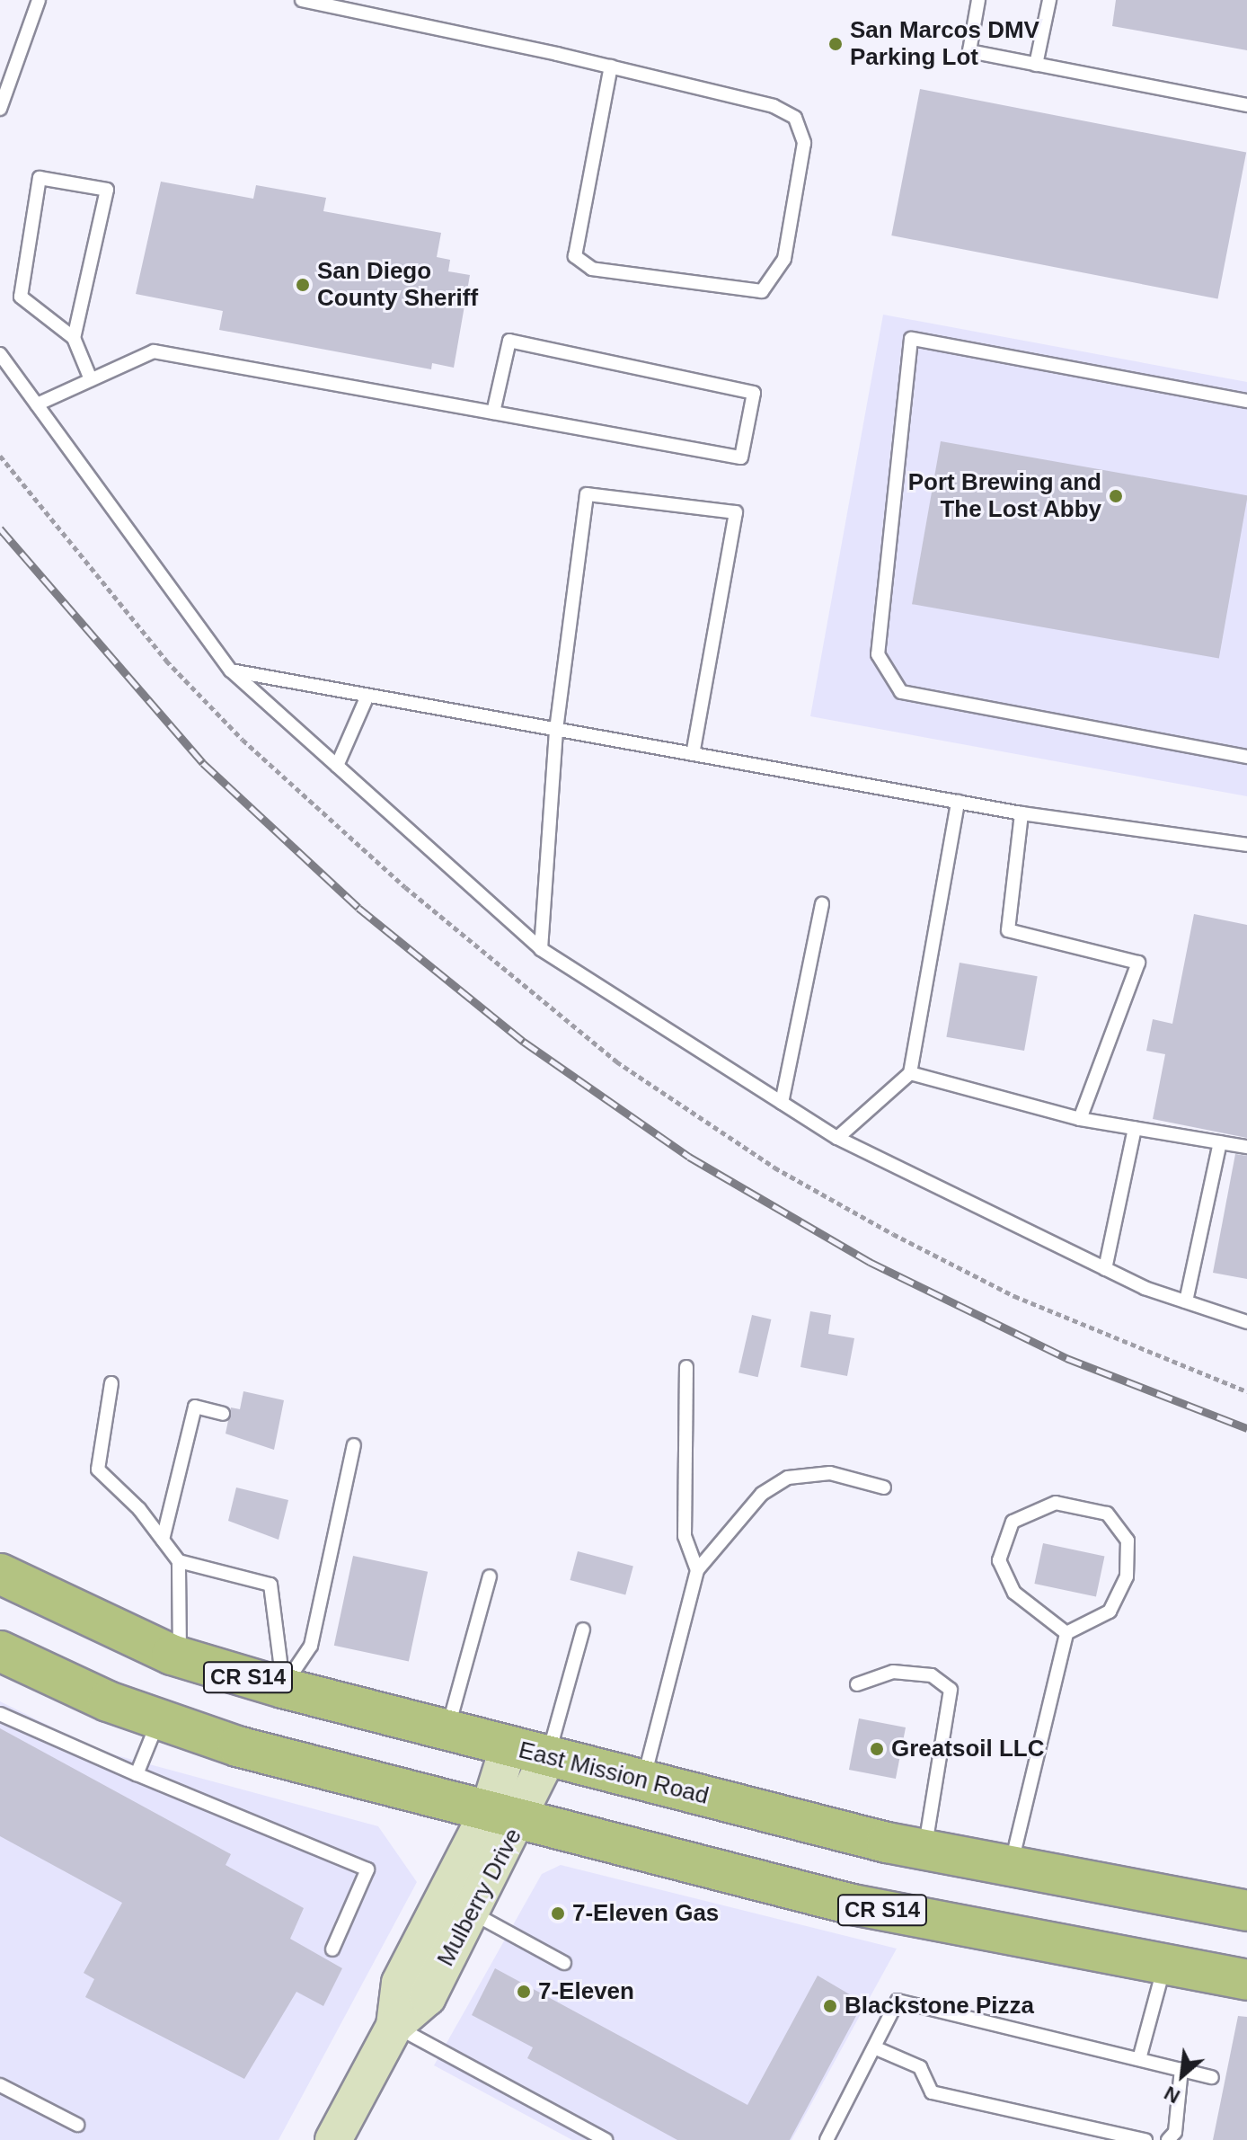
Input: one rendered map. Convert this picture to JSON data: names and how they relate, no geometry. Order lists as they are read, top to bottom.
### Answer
{
  "streets": {
    "main road": ["CR S14", "East Mission Road", "Mulberry Drive"]
  },
  "crossings": [
    ["CR S14", "Mulberry Drive"],
    ["East Mission Road", "Mulberry Drive"]
  ],
  "places": [
    "San Marcos DMV Parking Lot",
    "San Diego County Sheriff",
    "Port Brewing and The Lost Abby",
    "Greatsoil LLC",
    "7-Eleven Gas",
    "7-Eleven",
    "Blackstone Pizza"
  ],
  "north": "bottom left"
}
